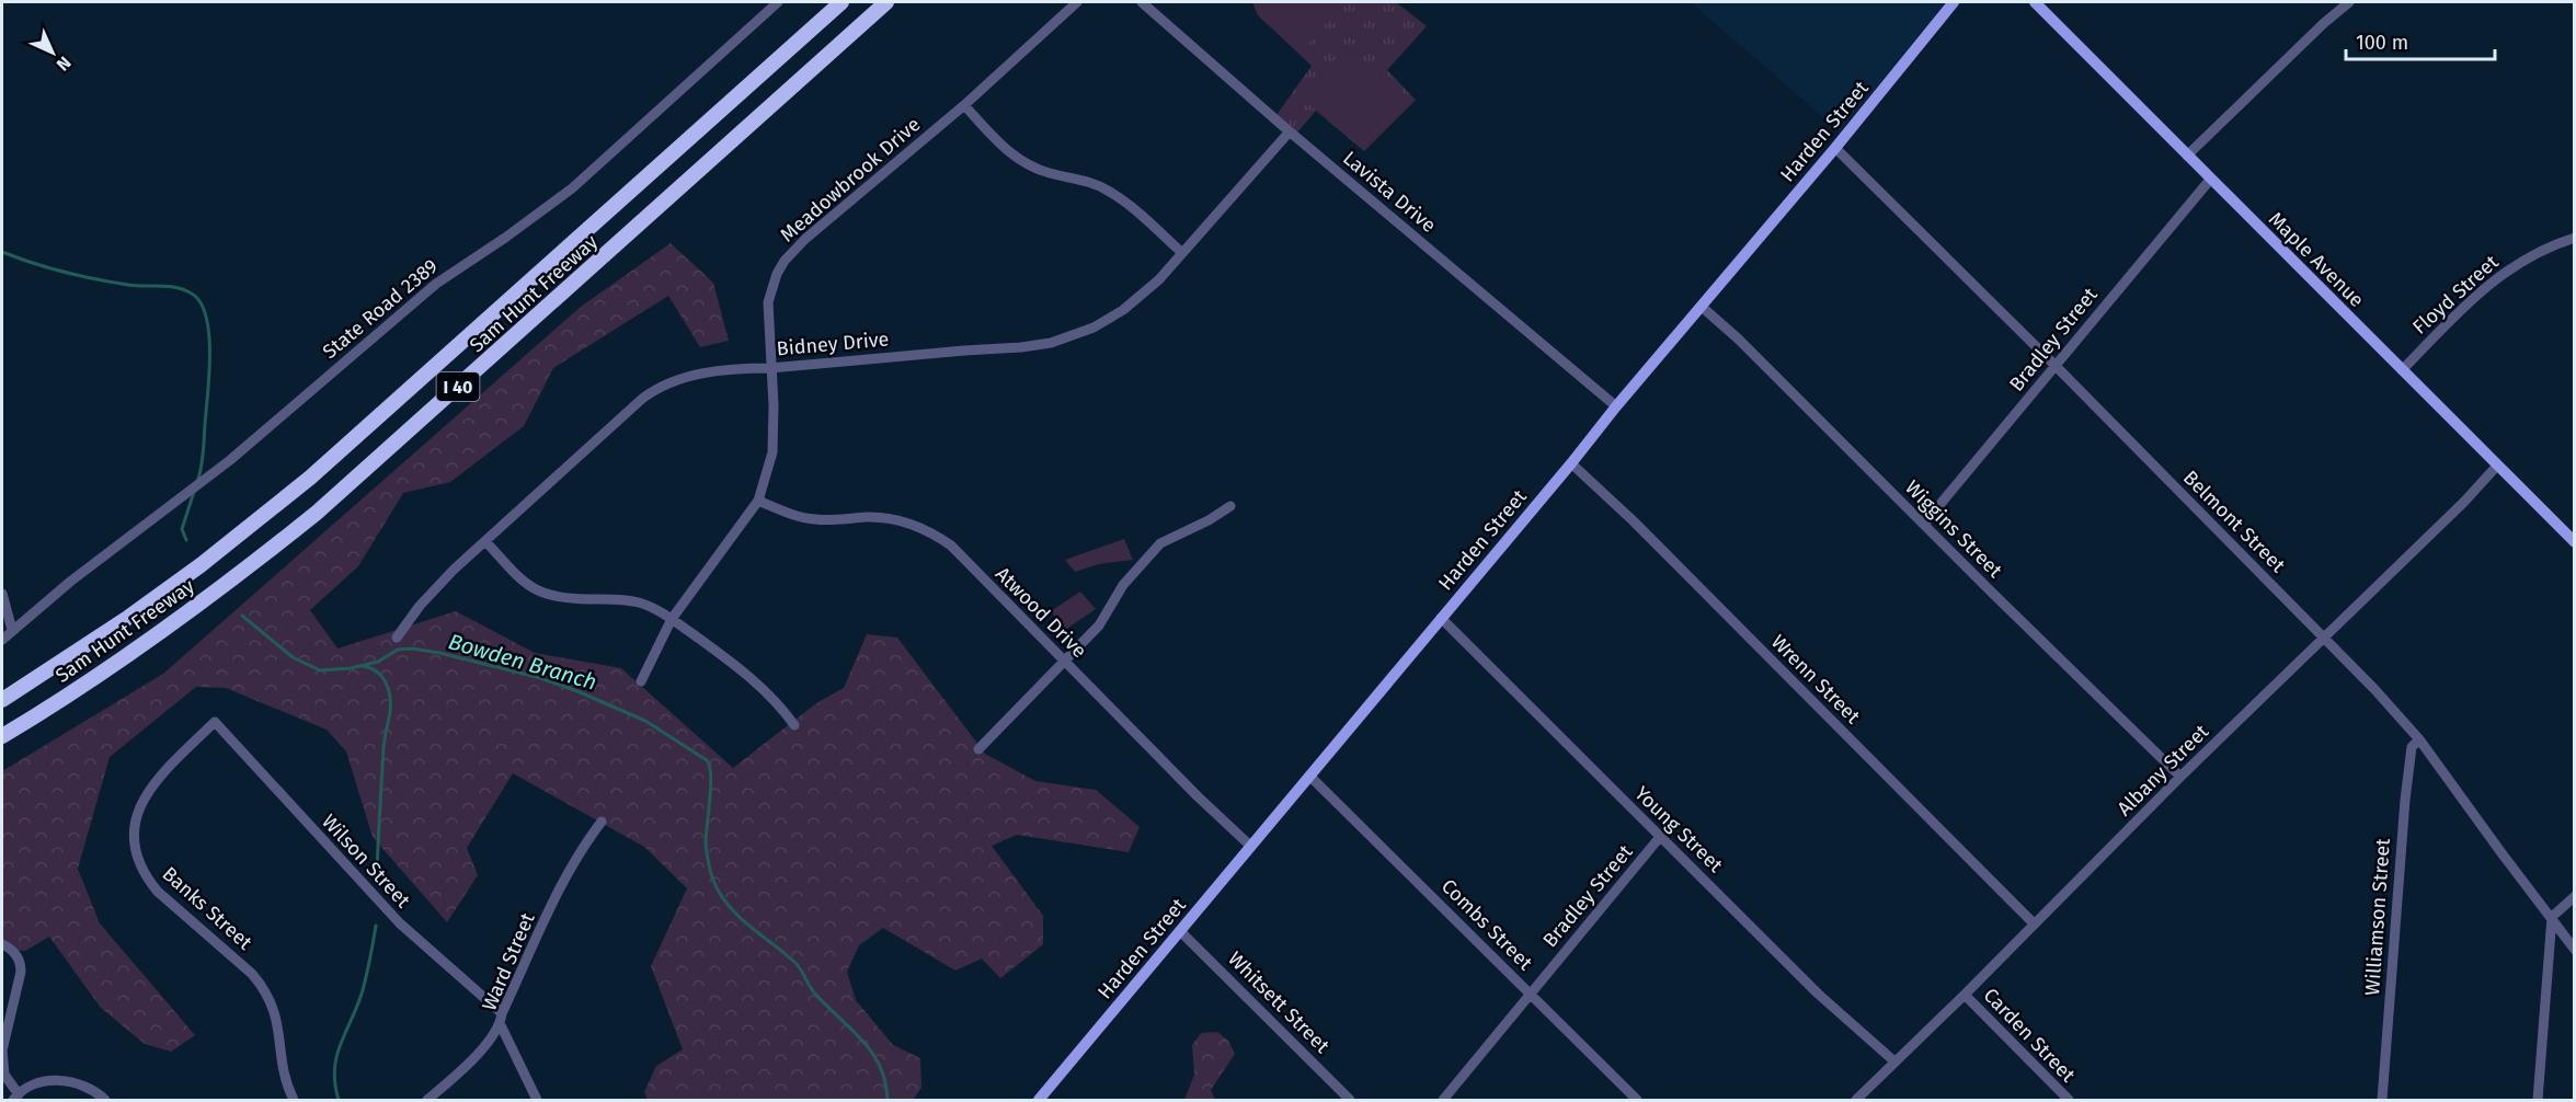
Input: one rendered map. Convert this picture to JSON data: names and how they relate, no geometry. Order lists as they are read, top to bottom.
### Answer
{
  "streets": {
    "highway": ["Sam Hunt Freeway", "I 40"],
    "main road": ["Harden Street", "Maple Avenue"],
    "street": [
      "Meadowbrook Drive",
      "Lavista Drive",
      "Floyd Street",
      "State Road 2389",
      "Bradley Street",
      "Bidney Drive",
      "Belmont Street",
      "Wiggins Street",
      "Atwood Drive",
      "Wrenn Street",
      "Albany Street",
      "Young Street",
      "Wilson Street",
      "Banks Street",
      "Williamson Street",
      "Combs Street",
      "Ward Street",
      "Whitsett Street",
      "Carden Street"
    ]
  },
  "crossings": [
    ["Harden Street", "Lavista Drive"],
    ["Harden Street", "Belmont Street"],
    ["Harden Street", "Wiggins Street"],
    ["Harden Street", "Atwood Drive"],
    ["Harden Street", "Wrenn Street"],
    ["Harden Street", "Young Street"],
    ["Harden Street", "Combs Street"],
    ["Harden Street", "Whitsett Street"],
    ["Meadowbrook Drive", "Bidney Drive"],
    ["Meadowbrook Drive", "Atwood Drive"],
    ["Lavista Drive", "Bidney Drive"],
    ["Maple Avenue", "Floyd Street"],
    ["Maple Avenue", "Bradley Street"],
    ["Maple Avenue", "Albany Street"],
    ["Bradley Street", "Belmont Street"],
    ["Bradley Street", "Wiggins Street"],
    ["Bradley Street", "Young Street"],
    ["Bradley Street", "Combs Street"],
    ["Belmont Street", "Albany Street"],
    ["Belmont Street", "Williamson Street"],
    ["Wiggins Street", "Albany Street"],
    ["Wrenn Street", "Albany Street"],
    ["Albany Street", "Young Street"],
    ["Albany Street", "Carden Street"],
    ["Wilson Street", "Banks Street"],
    ["Wilson Street", "Ward Street"]
  ],
  "water": ["Bowden Branch"],
  "scale_bar": "100 m",
  "north": "bottom right"
}
